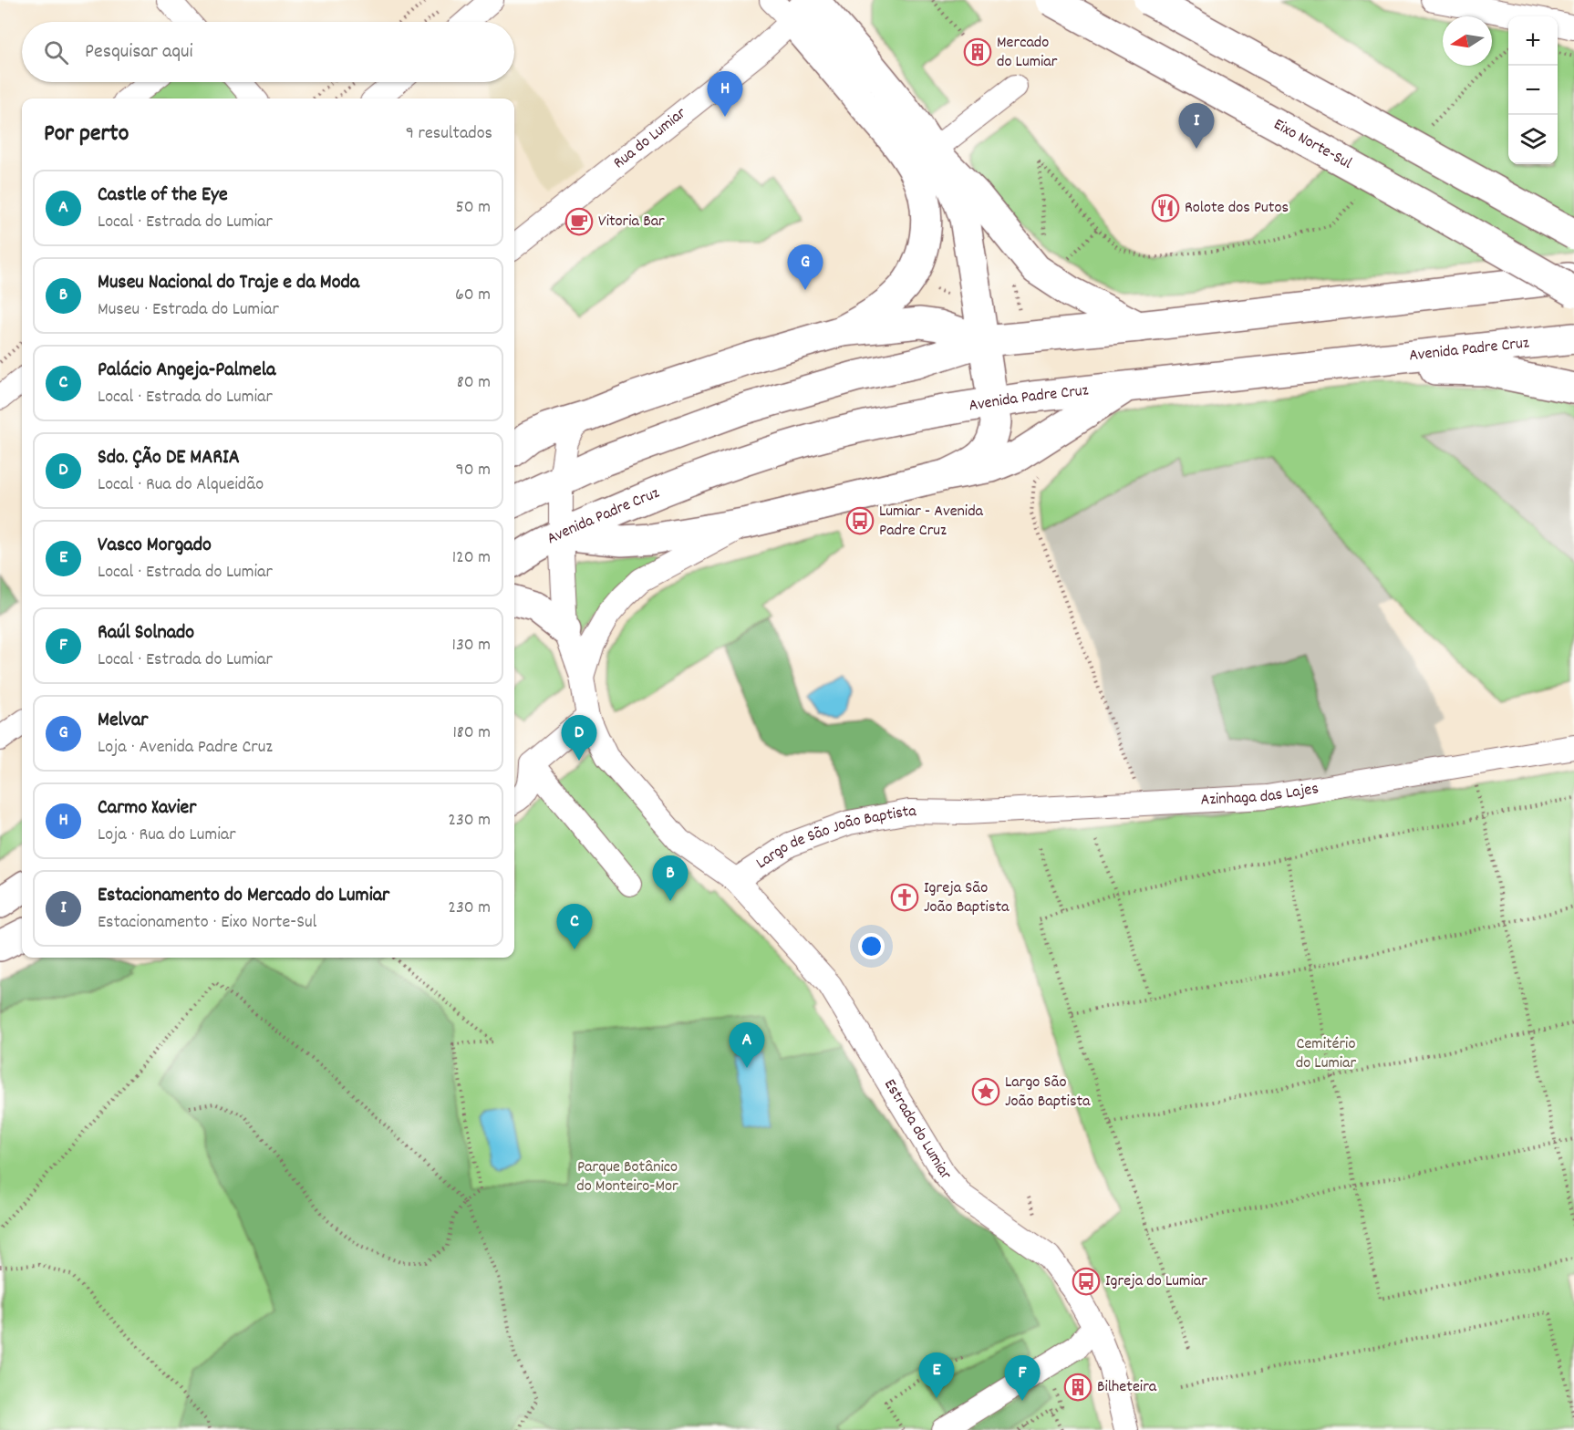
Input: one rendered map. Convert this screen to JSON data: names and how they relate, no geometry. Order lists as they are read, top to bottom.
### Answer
{
  "streets": {
    "main road": ["Eixo Norte-Sul", "Avenida Padre Cruz"],
    "street": [
      "Rua do Lumiar",
      "Azinhaga das Lajes",
      "Largo de São João Baptista",
      "Estrada do Lumiar"
    ]
  },
  "crossings": [
    ["Avenida Padre Cruz", "Estrada do Lumiar"],
    ["Azinhaga das Lajes", "Largo de São João Baptista"],
    ["Largo de São João Baptista", "Estrada do Lumiar"]
  ],
  "parks": ["Cemitério do Lumiar", "Parque Botânico do Monteiro-Mor"],
  "places": {
    "building": ["Mercado do Lumiar", "Bilheteira"],
    "restaurant": ["Rolote dos Putos"],
    "cafe": ["Vitoria Bar"],
    "bus stop": ["Lumiar - Avenida Padre Cruz", "Igreja do Lumiar"],
    "church": ["Igreja São João Baptista"],
    "place": ["Largo São João Baptista"]
  },
  "north": "left",
  "page": {
    "map_buttons": ["+", "−"],
    "search": "Pesquisar aqui",
    "pins": [
      "H",
      "I",
      "G",
      "D",
      "B",
      "C",
      "A",
      "E",
      "F"
    ],
    "heading": ["Por perto", "9 resultados"],
    "list": [
      {
        "mark": "A",
        "name": "Castle of the Eye",
        "note": "Local · Estrada do Lumiar",
        "value": "50 m"
      },
      {
        "mark": "B",
        "name": "Museu Nacional do Traje e da Moda",
        "note": "Museu · Estrada do Lumiar",
        "value": "60 m"
      },
      {
        "mark": "C",
        "name": "Palácio Angeja-Palmela",
        "note": "Local · Estrada do Lumiar",
        "value": "80 m"
      },
      {
        "mark": "D",
        "name": "Sdo. ÇÃo DE MARIA",
        "note": "Local · Rua do Alqueidão",
        "value": "90 m"
      },
      {
        "mark": "E",
        "name": "Vasco Morgado",
        "note": "Local · Estrada do Lumiar",
        "value": "120 m"
      },
      {
        "mark": "F",
        "name": "Raúl Solnado",
        "note": "Local · Estrada do Lumiar",
        "value": "130 m"
      },
      {
        "mark": "G",
        "name": "Melvar",
        "note": "Loja · Avenida Padre Cruz",
        "value": "180 m"
      },
      {
        "mark": "H",
        "name": "Carmo Xavier",
        "note": "Loja · Rua do Lumiar",
        "value": "230 m"
      },
      {
        "mark": "I",
        "name": "Estacionamento do Mercado do Lumiar",
        "note": "Estacionamento · Eixo Norte-Sul",
        "value": "230 m"
      }
    ]
  }
}
